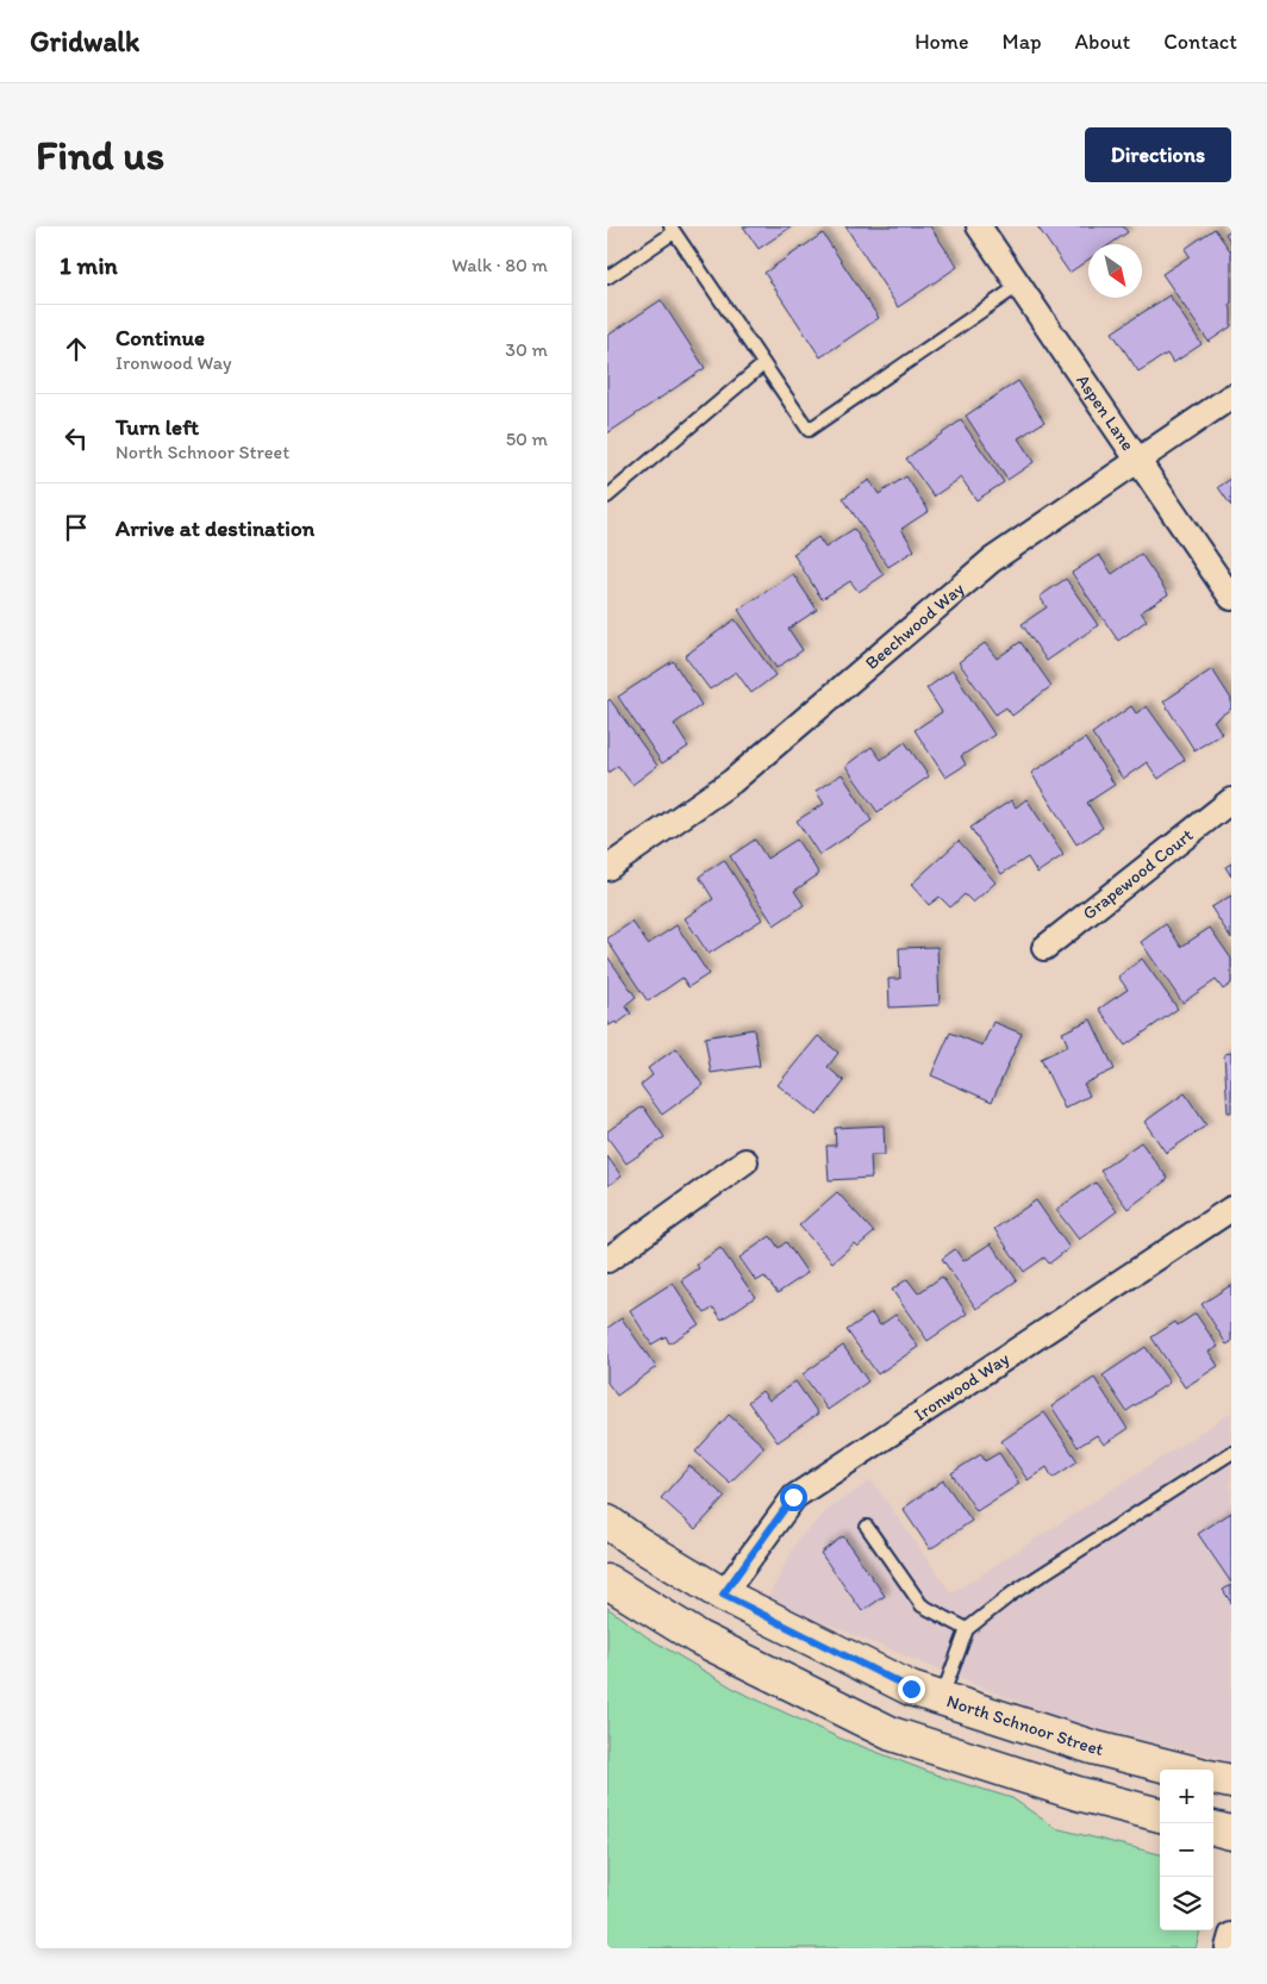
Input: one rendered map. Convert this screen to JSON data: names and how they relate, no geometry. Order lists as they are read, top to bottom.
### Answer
{
  "streets": {
    "street": [
      "Aspen Lane",
      "Beechwood Way",
      "Grapewood Court",
      "Ironwood Way",
      "North Schnoor Street"
    ]
  },
  "crossings": [
    ["Aspen Lane", "Beechwood Way"],
    ["Ironwood Way", "North Schnoor Street"]
  ],
  "north": "bottom right",
  "page": {
    "header": "Gridwalk",
    "nav": [
      "Home",
      "Map",
      "About",
      "Contact"
    ],
    "buttons": "Directions",
    "title": "Find us",
    "heading": ["1 min", "Walk · 80 m"],
    "list": [
      ["Continue", "Ironwood Way", "30 m"],
      ["Turn left", "North Schnoor Street", "50 m"],
      "Arrive at destination"
    ],
    "map_buttons": ["+", "−"]
  }
}
